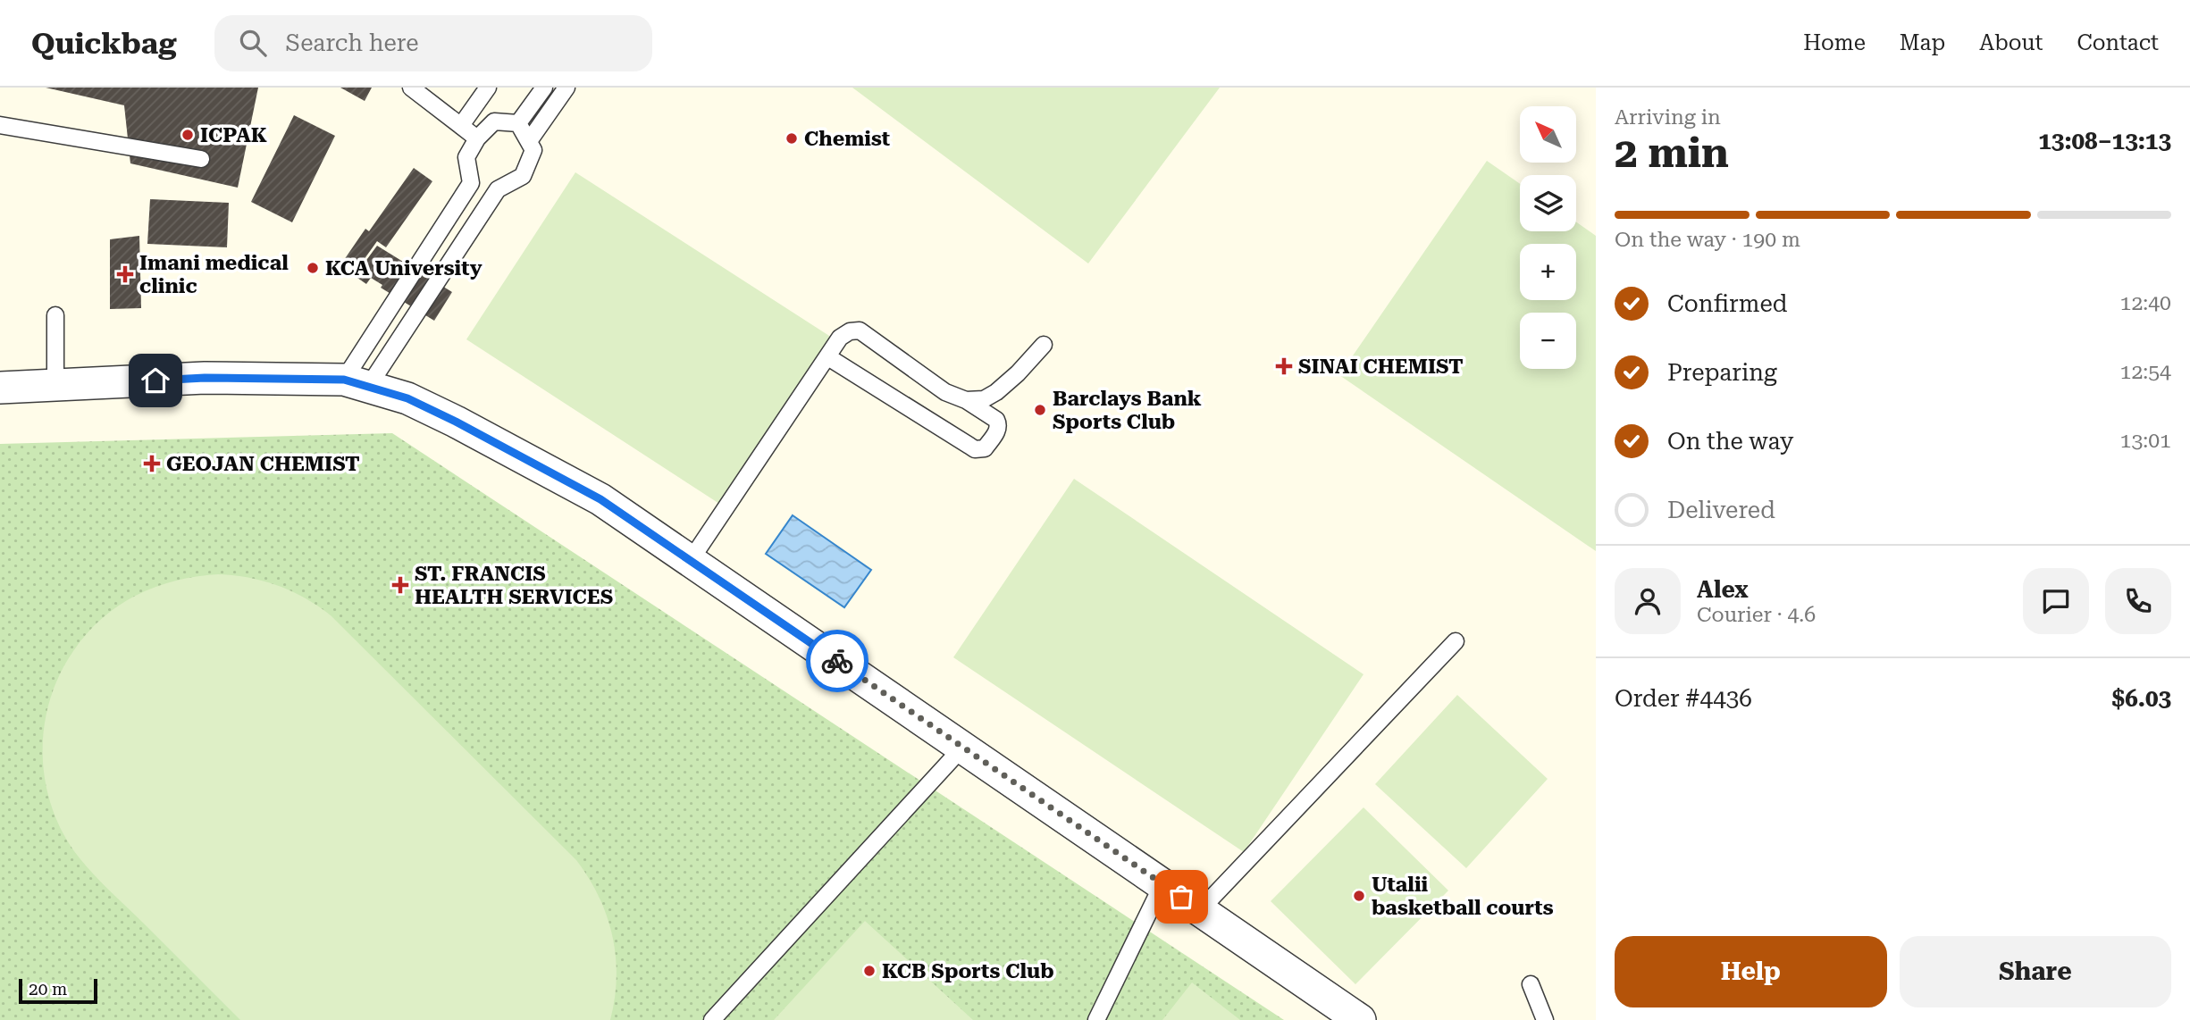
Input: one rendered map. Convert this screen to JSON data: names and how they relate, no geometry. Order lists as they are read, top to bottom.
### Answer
{
  "places": {
    "other": [
      "ICPAK",
      "Chemist",
      "KCA University",
      "Barclays Bank Sports Club",
      "Utalii basketball courts",
      "KCB Sports Club"
    ],
    "health": [
      "Imani medical clinic",
      "SINAI CHEMIST",
      "GEOJAN CHEMIST",
      "ST. FRANCIS HEALTH SERVICES"
    ]
  },
  "scale_bar": "20 m",
  "north": "top left",
  "page": {
    "header": "Quickbag",
    "search": "Search here",
    "nav": [
      "Home",
      "Map",
      "About",
      "Contact"
    ],
    "heading": ["2 min", "Arriving in", "13:08–13:13"],
    "panel": [
      "Alex",
      "Courier · 4.6",
      "Order #4436",
      "$6.03"
    ],
    "map_buttons": ["+", "−"],
    "bar": "On the way · 190 m",
    "list": [
      ["Confirmed", "12:40"],
      ["Preparing", "12:54"],
      ["On the way", "13:01"],
      "Delivered"
    ],
    "buttons": ["Help", "Share"],
    "scale": "20 m"
  }
}
